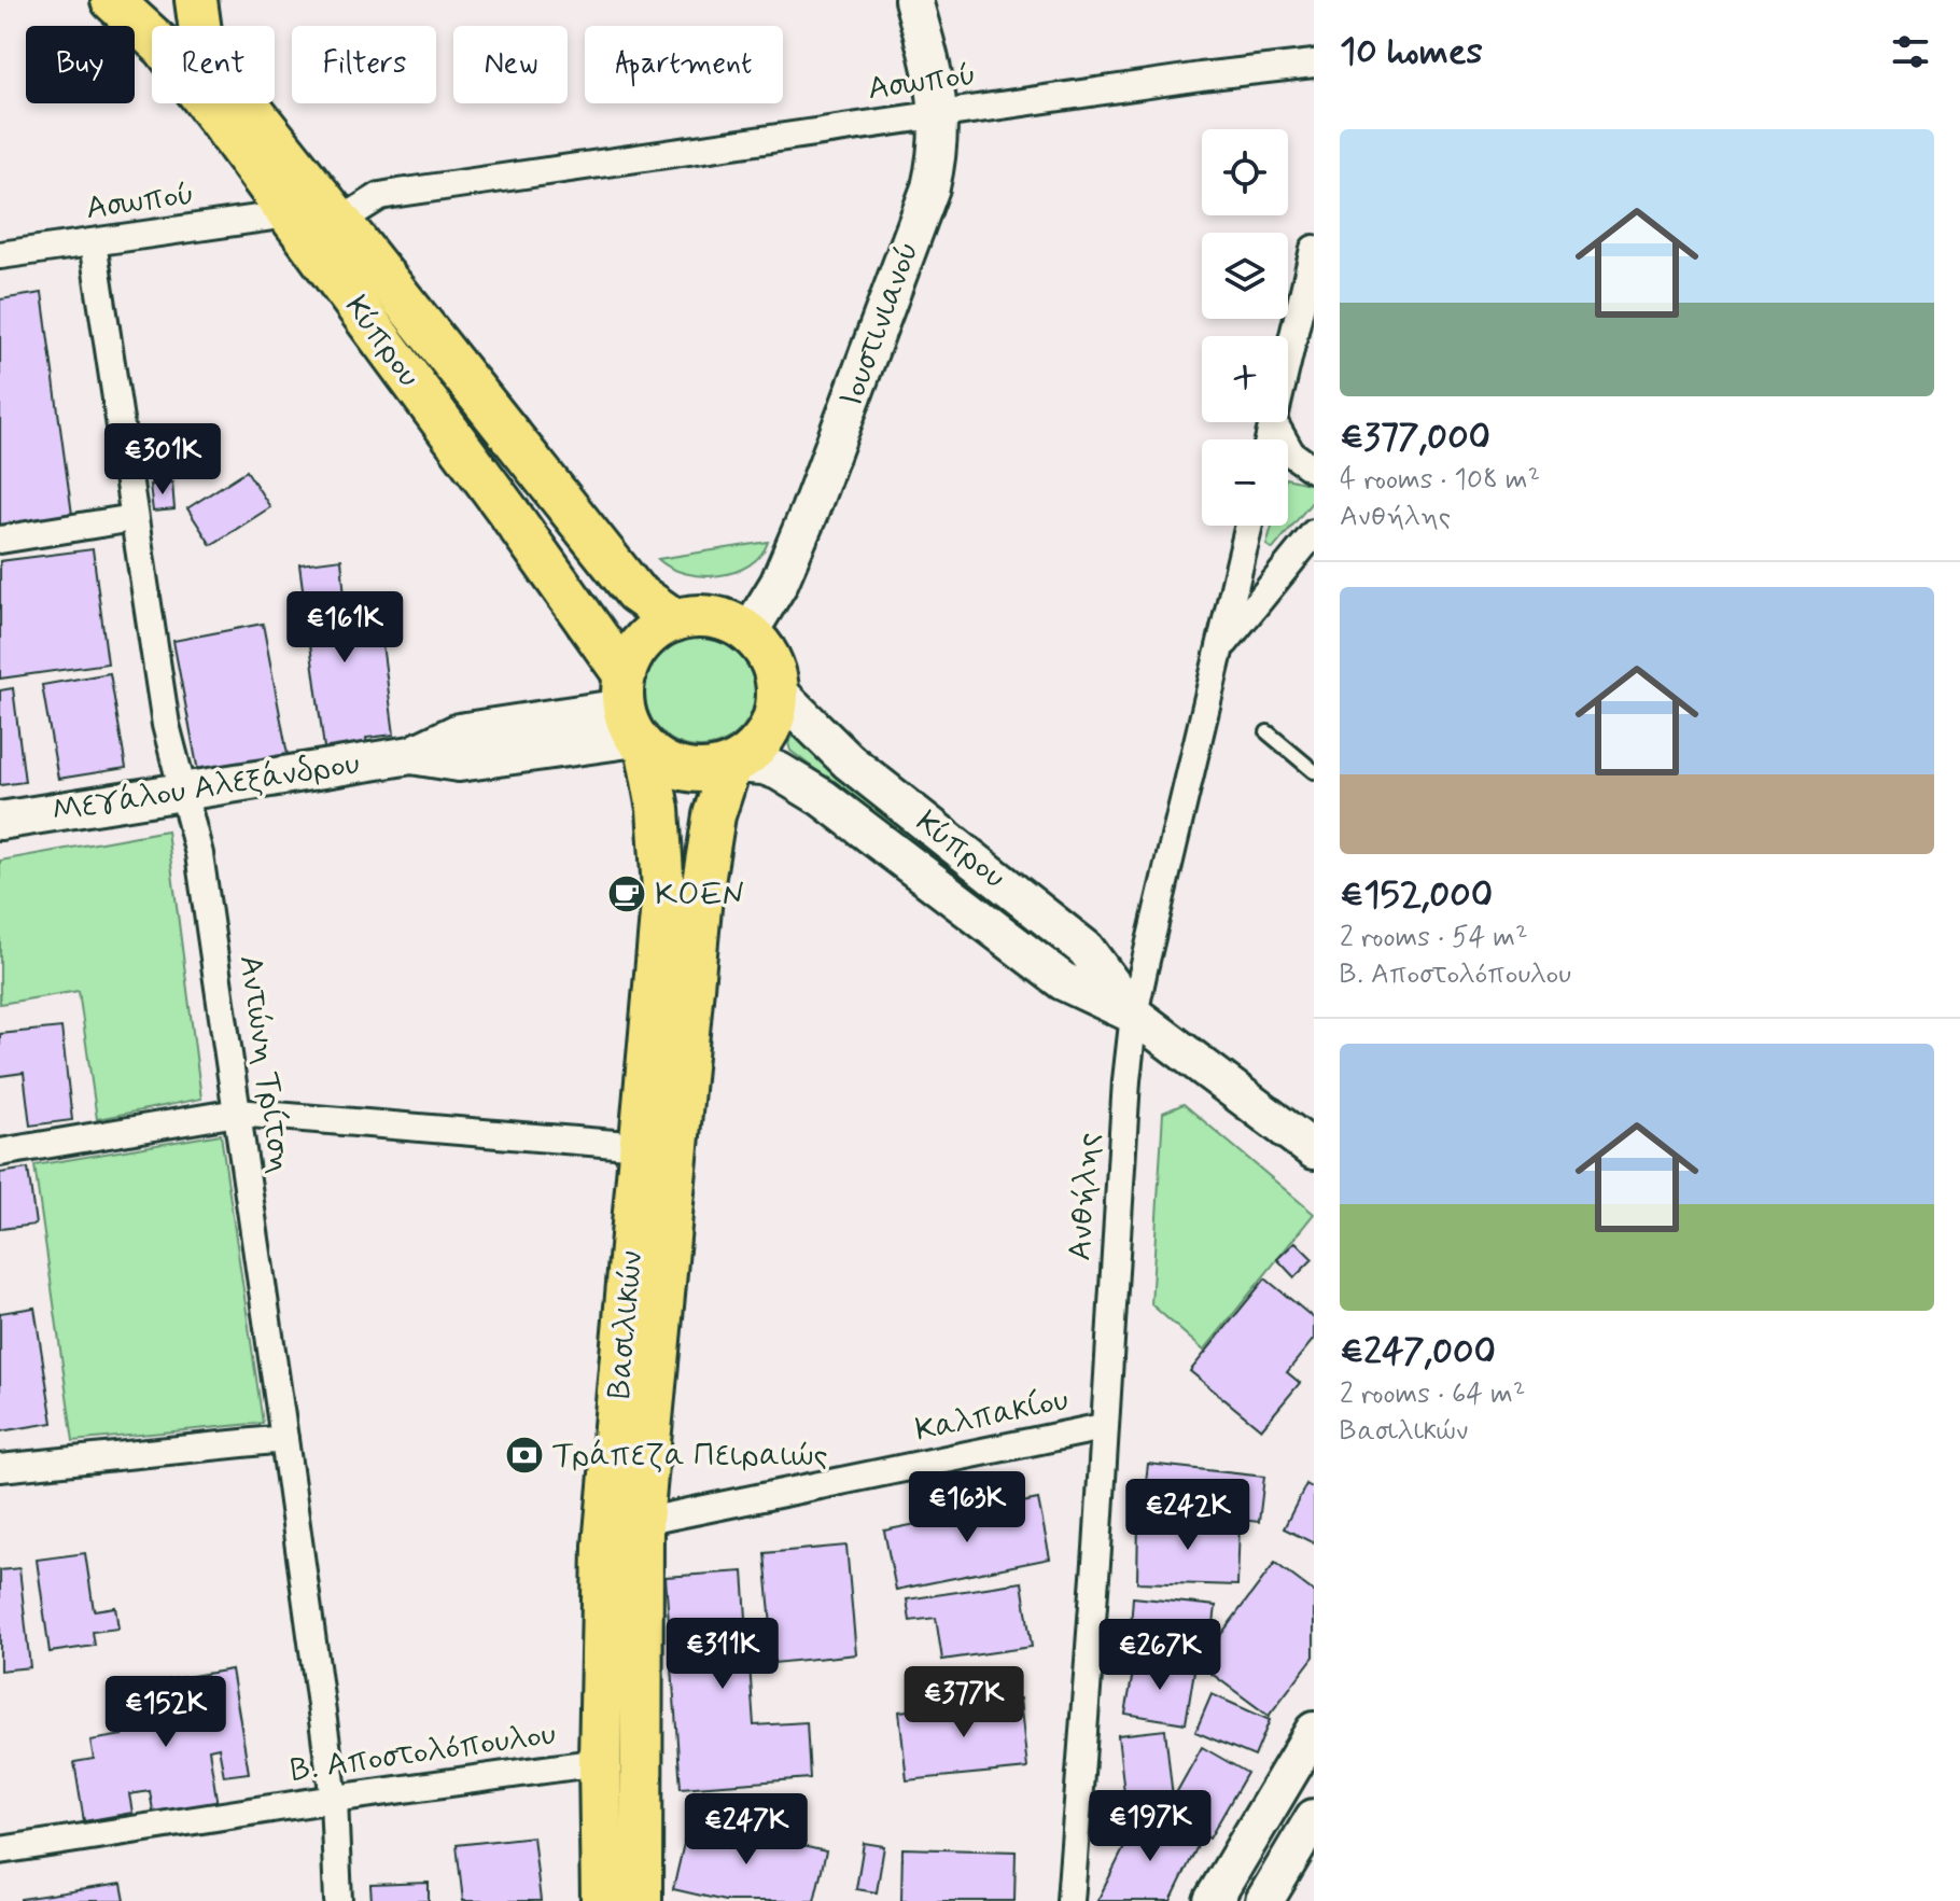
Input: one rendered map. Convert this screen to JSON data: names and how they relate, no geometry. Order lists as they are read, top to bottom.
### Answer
{
  "streets": {
    "main road": [
      "Ιουστινιανού",
      "Κύπρου",
      "Μεγάλου Αλεξάνδρου",
      "Βασιλικών"
    ],
    "street": [
      "Ασωπού",
      "Αντώνη Τρίτση",
      "Ανθήλης",
      "Καλπακίου",
      "Β. Αποστολόπουλου"
    ]
  },
  "crossings": [
    ["Ασωπού", "Ιουστινιανού"],
    ["Ασωπού", "Κύπρου"],
    ["Ασωπού", "Αντώνη Τρίτση"],
    ["Ιουστινιανού", "Κύπρου"],
    ["Ιουστινιανού", "Μεγάλου Αλεξάνδρου"],
    ["Ιουστινιανού", "Βασιλικών"],
    ["Κύπρου", "Μεγάλου Αλεξάνδρου"],
    ["Κύπρου", "Ανθήλης"],
    ["Κύπρου", "Βασιλικών"],
    ["Μεγάλου Αλεξάνδρου", "Αντώνη Τρίτση"],
    ["Μεγάλου Αλεξάνδρου", "Βασιλικών"],
    ["Αντώνη Τρίτση", "Β. Αποστολόπουλου"],
    ["Ανθήλης", "Καλπακίου"],
    ["Βασιλικών", "Καλπακίου"],
    ["Βασιλικών", "Β. Αποστολόπουλου"]
  ],
  "places": {
    "cafe": ["KOEN"],
    "bank": ["Τράπεζα Πειραιώς"]
  },
  "page": {
    "heading": "10 homes",
    "chip": [
      "Buy",
      "Rent",
      "Filters",
      "New",
      "Apartment"
    ],
    "list": [
      {
        "name": "€377,000",
        "note": "4 rooms · 108 m² · Ανθήλης"
      },
      {
        "name": "€152,000",
        "note": "2 rooms · 54 m² · Β. Αποστολόπουλου"
      },
      {
        "name": "€247,000",
        "note": "2 rooms · 64 m² · Βασιλικών"
      }
    ],
    "map_buttons": ["+", "−"],
    "price": [
      "€301K",
      "€161K",
      "€163K",
      "€242K",
      "€311K",
      "€267K",
      "€377K",
      "€152K",
      "€197K",
      "€247K"
    ]
  }
}
